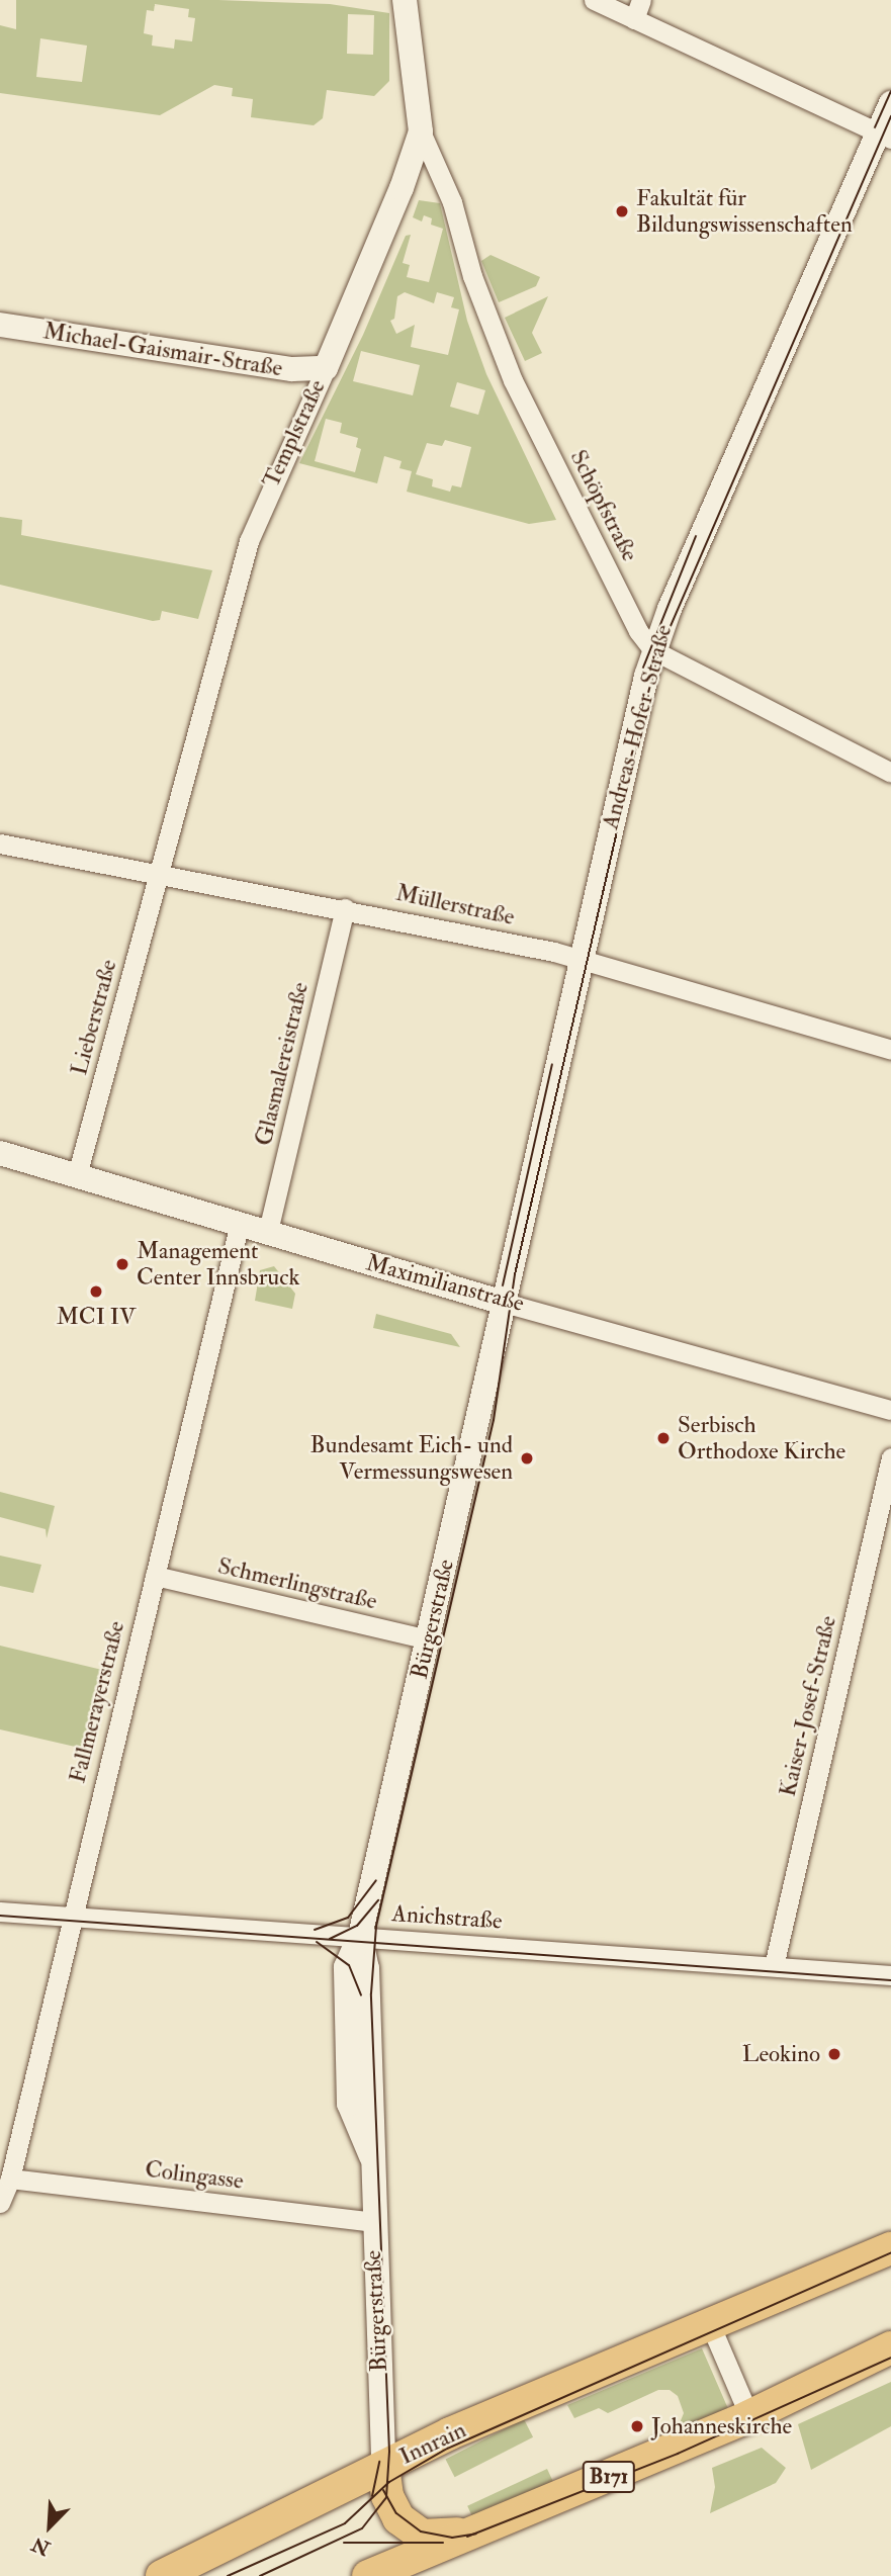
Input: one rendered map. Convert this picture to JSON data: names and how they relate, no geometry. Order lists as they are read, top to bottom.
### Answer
{
  "streets": {
    "main road": ["Innrain", "B171"],
    "street": [
      "Michael-Gaismair-Straße",
      "Templstraße",
      "Schöpfstraße",
      "Andreas-Hofer-Straße",
      "Müllerstraße",
      "Lieberstraße",
      "Glasmalereistraße",
      "Maximilianstraße",
      "Schmerlingstraße",
      "Bürgerstraße",
      "Fallmerayerstraße",
      "Kaiser-Josef-Straße",
      "Anichstraße",
      "Colingasse"
    ]
  },
  "crossings": [
    ["Michael-Gaismair-Straße", "Templstraße"],
    ["Templstraße", "Schöpfstraße"],
    ["Templstraße", "Müllerstraße"],
    ["Templstraße", "Lieberstraße"],
    ["Schöpfstraße", "Andreas-Hofer-Straße"],
    ["Andreas-Hofer-Straße", "Müllerstraße"],
    ["Andreas-Hofer-Straße", "Maximilianstraße"],
    ["Andreas-Hofer-Straße", "Bürgerstraße"],
    ["Müllerstraße", "Lieberstraße"],
    ["Müllerstraße", "Glasmalereistraße"],
    ["Lieberstraße", "Maximilianstraße"],
    ["Glasmalereistraße", "Maximilianstraße"],
    ["Maximilianstraße", "Bürgerstraße"],
    ["Maximilianstraße", "Fallmerayerstraße"],
    ["Schmerlingstraße", "Bürgerstraße"],
    ["Schmerlingstraße", "Fallmerayerstraße"],
    ["Bürgerstraße", "Anichstraße"],
    ["Bürgerstraße", "Colingasse"],
    ["Bürgerstraße", "Innrain"],
    ["Fallmerayerstraße", "Anichstraße"],
    ["Fallmerayerstraße", "Colingasse"],
    ["Kaiser-Josef-Straße", "Anichstraße"]
  ],
  "places": [
    "Fakultät für Bildungswissenschaften",
    "Management Center Innsbruck",
    "MCI IV",
    "Serbisch Orthodoxe Kirche",
    "Bundesamt Eich- und Vermessungswesen",
    "Leokino",
    "Johanneskirche"
  ],
  "north": "bottom left"
}
